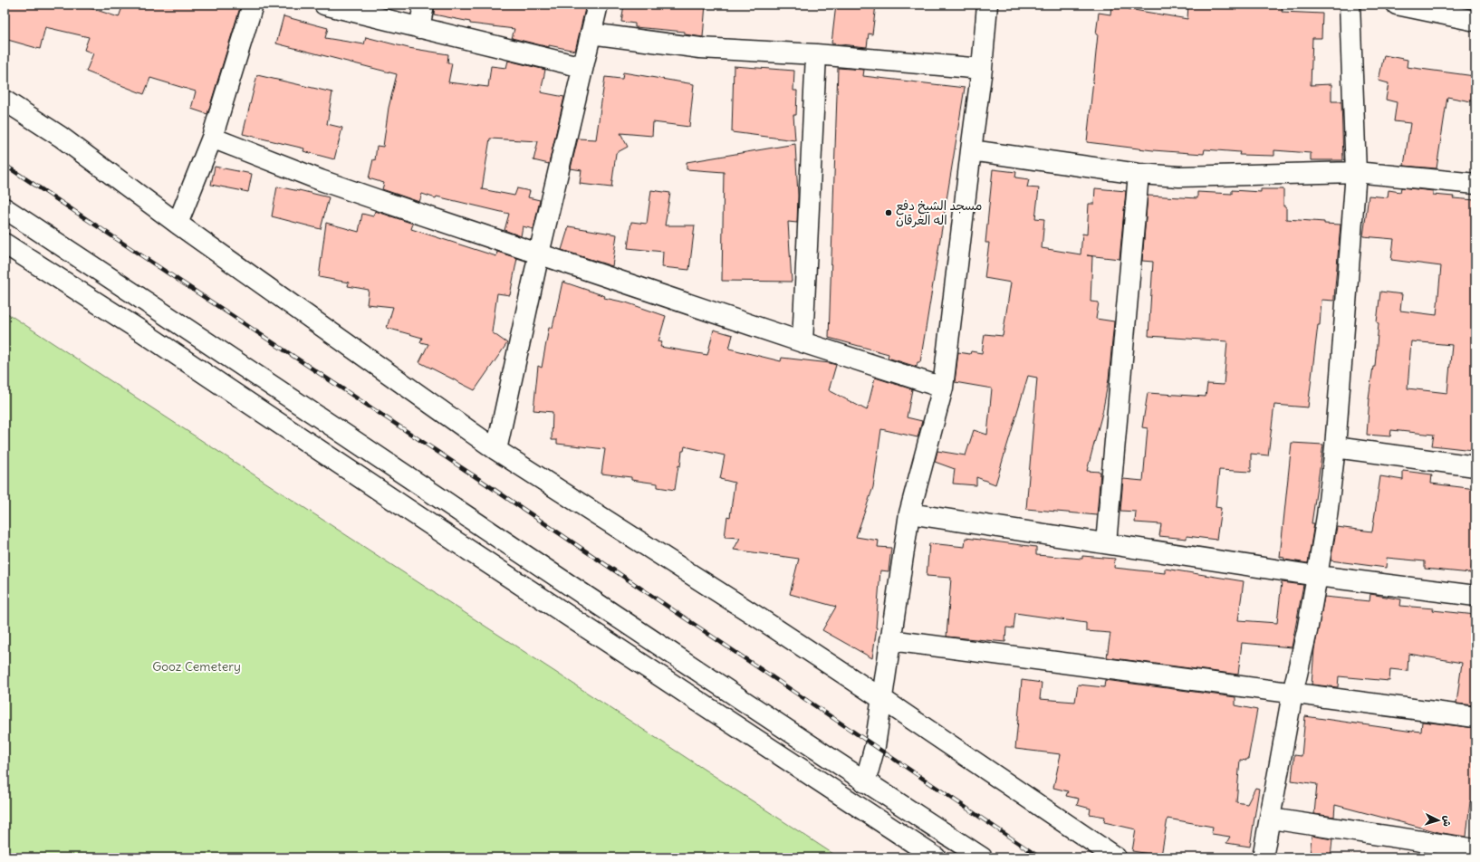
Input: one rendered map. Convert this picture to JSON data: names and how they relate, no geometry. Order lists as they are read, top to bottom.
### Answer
{
  "parks": ["Gooz Cemetery"],
  "places": ["مسجد الشيخ دفع اله الغرقان"],
  "north": "right"
}
